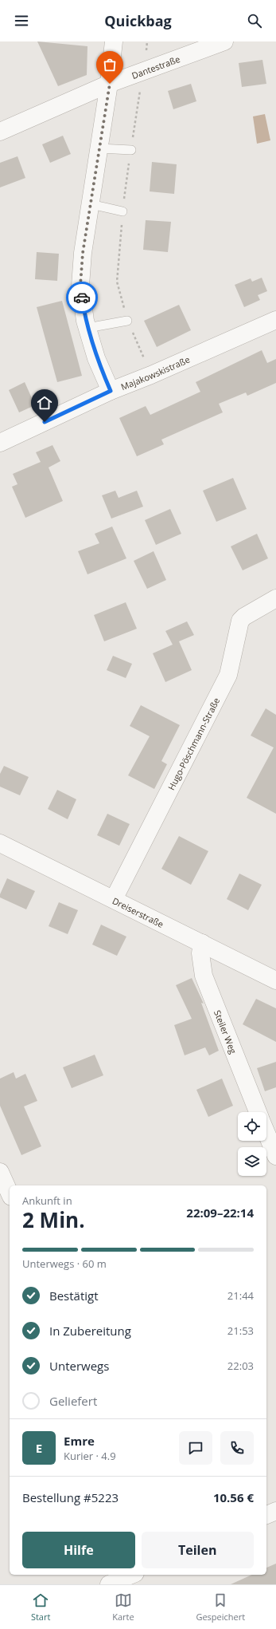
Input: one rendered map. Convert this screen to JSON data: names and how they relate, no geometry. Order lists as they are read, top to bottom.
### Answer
{
  "streets": {
    "street": [
      "Dantestraße",
      "Majakowskistraße",
      "Hugo-Pöschmann-Straße",
      "Dreiserstraße",
      "Steiler Weg"
    ]
  },
  "crossings": [
    ["Hugo-Pöschmann-Straße", "Dreiserstraße"],
    ["Dreiserstraße", "Steiler Weg"]
  ],
  "page": {
    "header": "Quickbag",
    "heading": ["2 Min.", "Ankunft in", "22:09–22:14"],
    "panel": [
      "Emre",
      "Kurier · 4.9",
      "Bestellung #5223",
      "10.56 €"
    ],
    "bar": "Unterwegs · 60 m",
    "list": [
      ["Bestätigt", "21:44"],
      ["In Zubereitung", "21:53"],
      ["Unterwegs", "22:03"],
      "Geliefert"
    ],
    "round": "E",
    "buttons": ["Hilfe", "Teilen"],
    "tabs": ["Start", "Karte", "Gespeichert"]
  }
}
